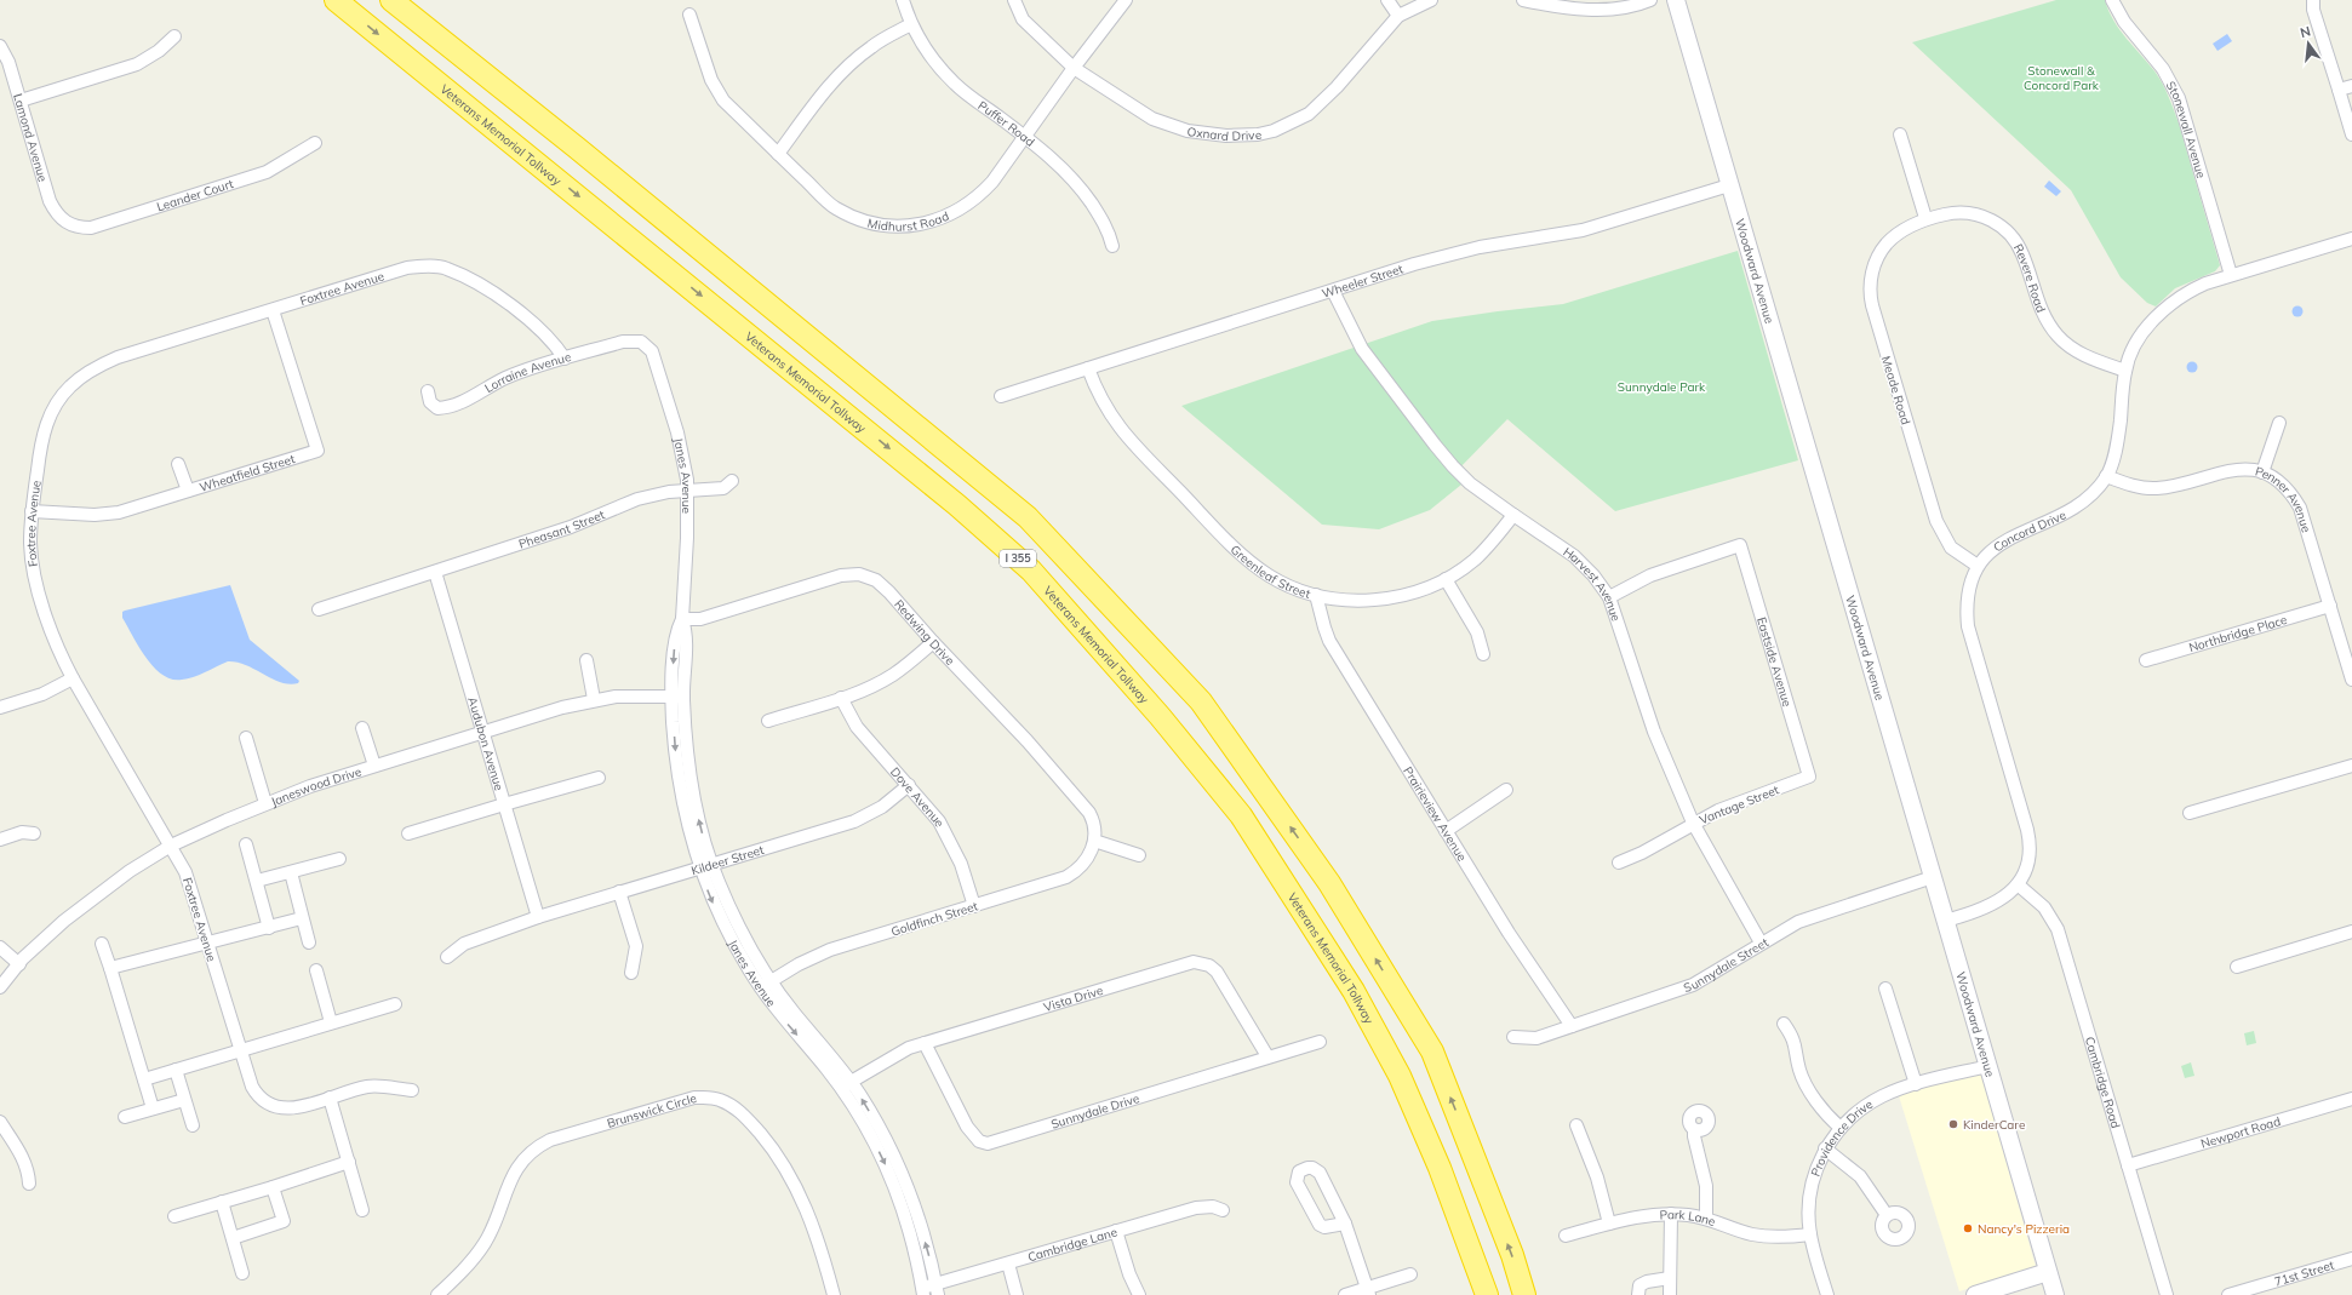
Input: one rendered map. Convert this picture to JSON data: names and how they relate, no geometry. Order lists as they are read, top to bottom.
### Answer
{
  "streets": {
    "highway": ["Veterans Memorial Tollway", "I 355"],
    "main road": ["Woodward Avenue"],
    "street": [
      "Puffer Road",
      "Oxnard Drive",
      "Stonewall Avenue",
      "Lamond Avenue",
      "Leander Court",
      "Midhurst Road",
      "Revere Road",
      "Wheeler Street",
      "Foxtree Avenue",
      "Lorraine Avenue",
      "Meade Road",
      "Wheatfield Street",
      "Janes Avenue",
      "Penner Avenue",
      "Pheasant Street",
      "Concord Drive",
      "Greenleaf Street",
      "Harvest Avenue",
      "Redwing Drive",
      "Northbridge Place",
      "Eastside Avenue",
      "Audubon Avenue",
      "Janeswood Drive",
      "Dove Avenue",
      "Vantage Street",
      "Prairieview Avenue",
      "Kildeer Street",
      "Goldfinch Street",
      "Sunnydale Street",
      "Vista Drive",
      "Cambridge Road",
      "Brunswick Circle",
      "Sunnydale Drive",
      "Newport Road",
      "Providence Drive",
      "Park Lane",
      "Cambridge Lane",
      "71st Street"
    ]
  },
  "crossings": [
    ["Puffer Road", "Midhurst Road"],
    ["Oxnard Drive", "Midhurst Road"],
    ["Stonewall Avenue", "Concord Drive"],
    ["Lamond Avenue", "Leander Court"],
    ["Woodward Avenue", "Wheeler Street"],
    ["Woodward Avenue", "Concord Drive"],
    ["Woodward Avenue", "Sunnydale Street"],
    ["Woodward Avenue", "Providence Drive"],
    ["Revere Road", "Meade Road"],
    ["Revere Road", "Concord Drive"],
    ["Wheeler Street", "Greenleaf Street"],
    ["Wheeler Street", "Harvest Avenue"],
    ["Foxtree Avenue", "Lorraine Avenue"],
    ["Foxtree Avenue", "Wheatfield Street"],
    ["Foxtree Avenue", "Janeswood Drive"],
    ["Lorraine Avenue", "Janes Avenue"],
    ["Meade Road", "Concord Drive"],
    ["Janes Avenue", "Pheasant Street"],
    ["Janes Avenue", "Redwing Drive"],
    ["Janes Avenue", "Janeswood Drive"],
    ["Janes Avenue", "Kildeer Street"],
    ["Janes Avenue", "Goldfinch Street"],
    ["Janes Avenue", "Vista Drive"],
    ["Janes Avenue", "Cambridge Lane"],
    ["Penner Avenue", "Concord Drive"],
    ["Penner Avenue", "Northbridge Place"],
    ["Pheasant Street", "Audubon Avenue"],
    ["Concord Drive", "Cambridge Road"],
    ["Greenleaf Street", "Harvest Avenue"],
    ["Greenleaf Street", "Prairieview Avenue"],
    ["Harvest Avenue", "Eastside Avenue"],
    ["Harvest Avenue", "Vantage Street"],
    ["Harvest Avenue", "Sunnydale Street"],
    ["Redwing Drive", "Goldfinch Street"],
    ["Eastside Avenue", "Vantage Street"],
    ["Audubon Avenue", "Janeswood Drive"],
    ["Audubon Avenue", "Kildeer Street"],
    ["Dove Avenue", "Kildeer Street"],
    ["Dove Avenue", "Goldfinch Street"],
    ["Prairieview Avenue", "Sunnydale Street"],
    ["Vista Drive", "Sunnydale Drive"],
    ["Cambridge Road", "Newport Road"],
    ["Providence Drive", "Park Lane"]
  ],
  "parks": ["Stonewall & Concord Park", "Sunnydale Park"],
  "places": ["KinderCare", "Nancy's Pizzeria"],
  "north": "top"
}
